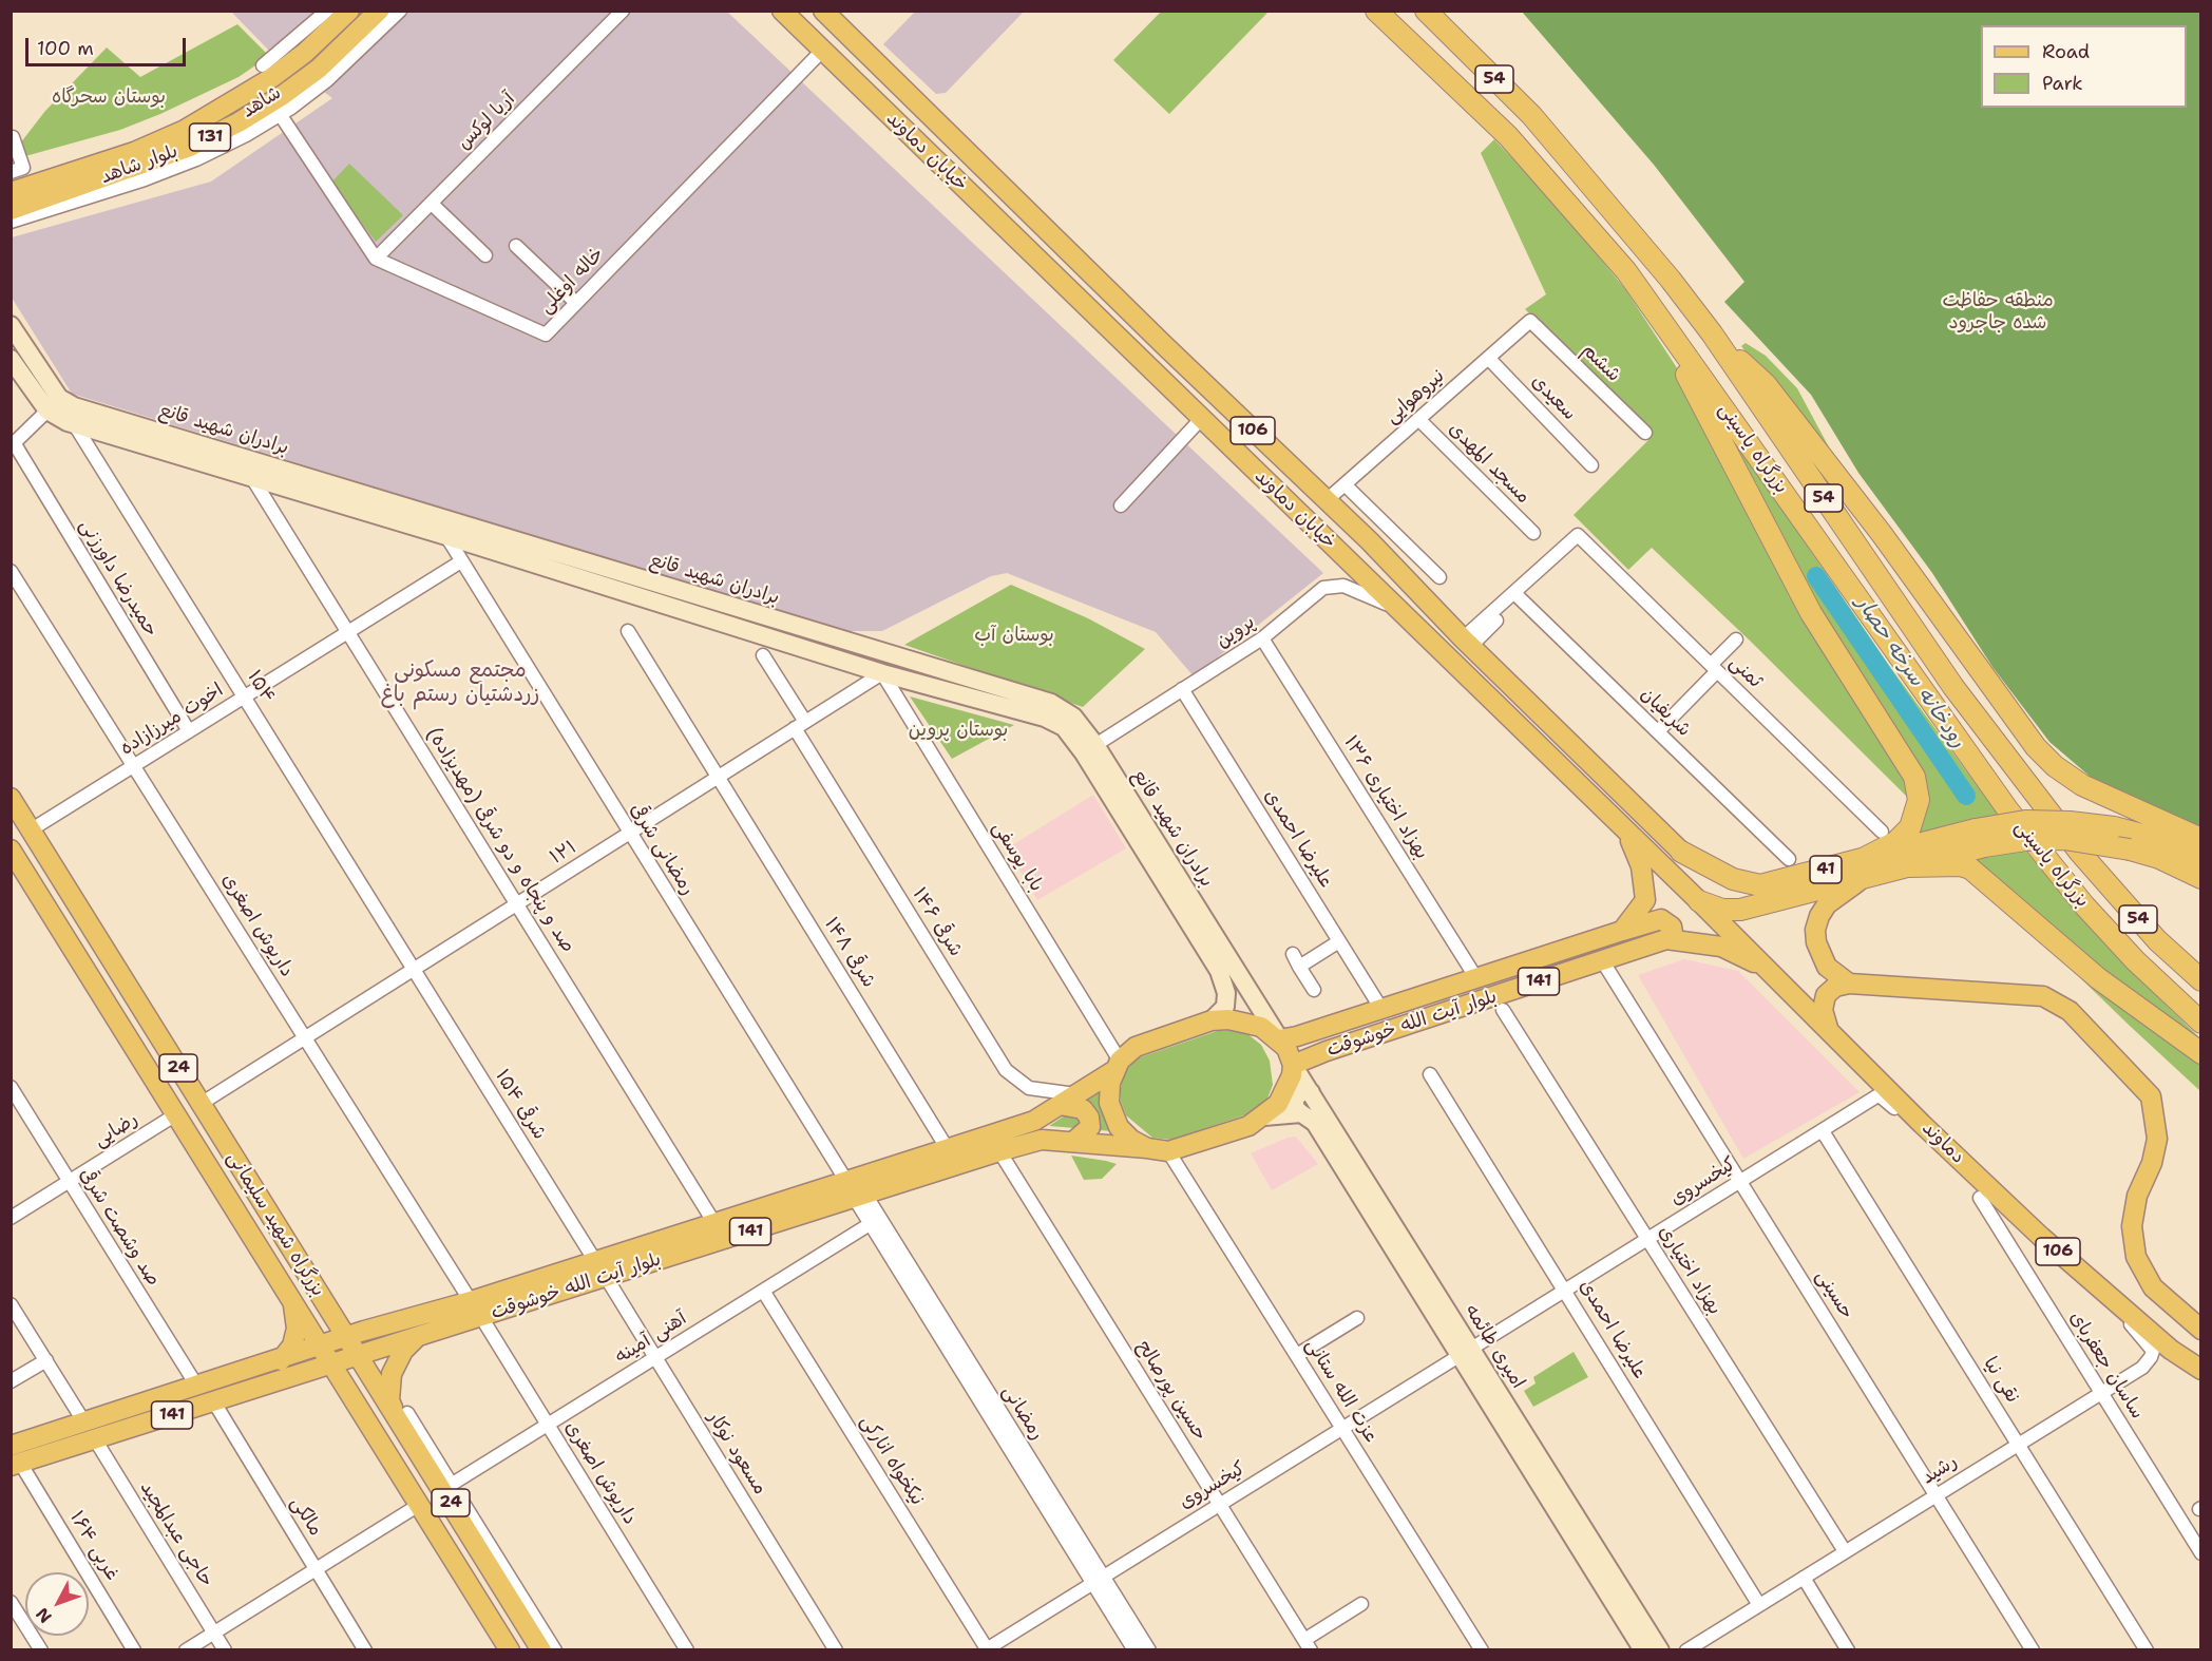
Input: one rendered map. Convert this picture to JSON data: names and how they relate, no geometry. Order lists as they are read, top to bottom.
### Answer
{
  "streets": {
    "highway": ["54", "بزرگراه یاسینی", "41"],
    "main road": [
      "131",
      "خیابان دماوند",
      "بلوار شاهد",
      "برادران شهید قانع",
      "106",
      "141",
      "بلوار آیت الله خوشوقت",
      "24",
      "دماوند",
      "بزرگراه شهید سلیمانی",
      "امیری طائمه"
    ],
    "street": [
      "شاهد",
      "آریا لوکس",
      "خاله اوغلی",
      "ششم",
      "نیروهوایی",
      "سعیدی",
      "مسجد المهدی",
      "حمیدرضا داورزنی",
      "پروین",
      "ثمنی",
      "۱۵۴",
      "شریفیان",
      "اخوت میرزازاده",
      "بهزاد اختیاری ۱۳۶",
      "علیرضا احمدی",
      "صد و پنجاه و دو شرقی (مهدیزاده)",
      "رمضانی شرقی",
      "۱۲۱",
      "بابا یوسفی",
      "۱۴۶ شرقی",
      "داریوش اصغری",
      "۱۴۸ شرقی",
      "۱۵۴ شرقی",
      "رضایی",
      "کیخسروی",
      "صد وشصت شرقی",
      "بهزاد اختیاری",
      "حسینی",
      "آهنی آمینه",
      "ساسان جعفربای",
      "نقی نیا",
      "حسین پورصالح",
      "عزت الله ستانی",
      "رمضانی",
      "مسعود نوکار",
      "نیکخواه انارکی",
      "رشید",
      "مالکی",
      "حاجی عبدالمجید",
      "۱۶۴ غربی"
    ]
  },
  "crossings": [
    ["آریا لوکس", "خاله اوغلی"],
    ["خیابان دماوند", "خاله اوغلی"],
    ["خیابان دماوند", "نیروهوایی"],
    ["خیابان دماوند", "پروین"],
    ["خیابان دماوند", "41"],
    ["خیابان دماوند", "دماوند"],
    ["ششم", "نیروهوایی"],
    ["نیروهوایی", "سعیدی"],
    ["نیروهوایی", "مسجد المهدی"],
    ["برادران شهید قانع", "پروین"],
    ["برادران شهید قانع", "۱۵۴"],
    ["برادران شهید قانع", "صد و پنجاه و دو شرقی (مهدیزاده)"],
    ["برادران شهید قانع", "رمضانی شرقی"],
    ["برادران شهید قانع", "۱۲۱"],
    ["برادران شهید قانع", "بابا یوسفی"],
    ["برادران شهید قانع", "بلوار آیت الله خوشوقت"],
    ["برادران شهید قانع", "امیری طائمه"],
    ["برادران شهید قانع", "عزت الله ستانی"],
    ["حمیدرضا داورزنی", "اخوت میرزازاده"],
    ["پروین", "بهزاد اختیاری ۱۳۶"],
    ["پروین", "علیرضا احمدی"],
    ["ثمنی", "شریفیان"],
    ["۱۵۴", "اخوت میرزازاده"],
    ["۱۵۴", "۱۲۱"],
    ["۱۵۴", "۱۵۴ شرقی"],
    ["اخوت میرزازاده", "صد و پنجاه و دو شرقی (مهدیزاده)"],
    ["اخوت میرزازاده", "رمضانی شرقی"],
    ["اخوت میرزازاده", "داریوش اصغری"],
    ["اخوت میرزازاده", "بزرگراه شهید سلیمانی"],
    ["بهزاد اختیاری ۱۳۶", "بلوار آیت الله خوشوقت"],
    ["علیرضا احمدی", "بلوار آیت الله خوشوقت"],
    ["علیرضا احمدی", "کیخسروی"],
    ["علیرضا احمدی", "رشید"],
    ["صد و پنجاه و دو شرقی (مهدیزاده)", "۱۲۱"],
    ["صد و پنجاه و دو شرقی (مهدیزاده)", "بلوار آیت الله خوشوقت"],
    ["رمضانی شرقی", "۱۲۱"],
    ["رمضانی شرقی", "بلوار آیت الله خوشوقت"],
    ["۱۲۱", "بابا یوسفی"],
    ["۱۲۱", "۱۴۶ شرقی"],
    ["۱۲۱", "داریوش اصغری"],
    ["۱۲۱", "۱۴۸ شرقی"],
    ["۱۲۱", "۱۵۴ شرقی"],
    ["۱۲۱", "بزرگراه شهید سلیمانی"],
    ["بابا یوسفی", "بلوار آیت الله خوشوقت"],
    ["بابا یوسفی", "امیری طائمه"],
    ["بابا یوسفی", "عزت الله ستانی"],
    ["41", "دماوند"],
    ["۱۴۶ شرقی", "بلوار آیت الله خوشوقت"],
    ["داریوش اصغری", "بلوار آیت الله خوشوقت"],
    ["داریوش اصغری", "آهنی آمینه"],
    ["۱۴۸ شرقی", "بلوار آیت الله خوشوقت"],
    ["بلوار آیت الله خوشوقت", "۱۵۴ شرقی"],
    ["بلوار آیت الله خوشوقت", "دماوند"],
    ["بلوار آیت الله خوشوقت", "بزرگراه شهید سلیمانی"],
    ["بلوار آیت الله خوشوقت", "صد وشصت شرقی"],
    ["بلوار آیت الله خوشوقت", "حسینی"],
    ["بلوار آیت الله خوشوقت", "امیری طائمه"],
    ["بلوار آیت الله خوشوقت", "حسین پورصالح"],
    ["بلوار آیت الله خوشوقت", "عزت الله ستانی"],
    ["بلوار آیت الله خوشوقت", "رمضانی"],
    ["بلوار آیت الله خوشوقت", "مسعود نوکار"],
    ["بلوار آیت الله خوشوقت", "مالکی"],
    ["بلوار آیت الله خوشوقت", "حاجی عبدالمجید"],
    ["بلوار آیت الله خوشوقت", "۱۶۴ غربی"],
    ["۱۵۴ شرقی", "مسعود نوکار"],
    ["رضایی", "بزرگراه شهید سلیمانی"],
    ["رضایی", "صد وشصت شرقی"],
    ["دماوند", "کیخسروی"],
    ["دماوند", "رشید"],
    ["کیخسروی", "بهزاد اختیاری"],
    ["کیخسروی", "حسینی"],
    ["کیخسروی", "امیری طائمه"],
    ["کیخسروی", "نقی نیا"],
    ["کیخسروی", "حسین پورصالح"],
    ["کیخسروی", "عزت الله ستانی"],
    ["کیخسروی", "رمضانی"],
    ["کیخسروی", "نیکخواه انارکی"],
    ["بزرگراه شهید سلیمانی", "آهنی آمینه"],
    ["بهزاد اختیاری", "رشید"],
    ["حسینی", "رشید"],
    ["آهنی آمینه", "رمضانی"],
    ["آهنی آمینه", "مسعود نوکار"],
    ["آهنی آمینه", "نیکخواه انارکی"],
    ["امیری طائمه", "عزت الله ستانی"],
    ["ساسان جعفربای", "رشید"],
    ["نقی نیا", "رشید"]
  ],
  "districts": ["مجتمع مسکونی زردشتیان رستم باغ"],
  "water": ["رودخانه سرخه حصار"],
  "parks": [
    "بوستان سحرگاه",
    "منطقه حفاظت شده جاجرود",
    "بوستان آب",
    "بوستان پروین"
  ],
  "legend": ["Road", "Park"],
  "scale_bar": "100 m",
  "north": "bottom left"
}
